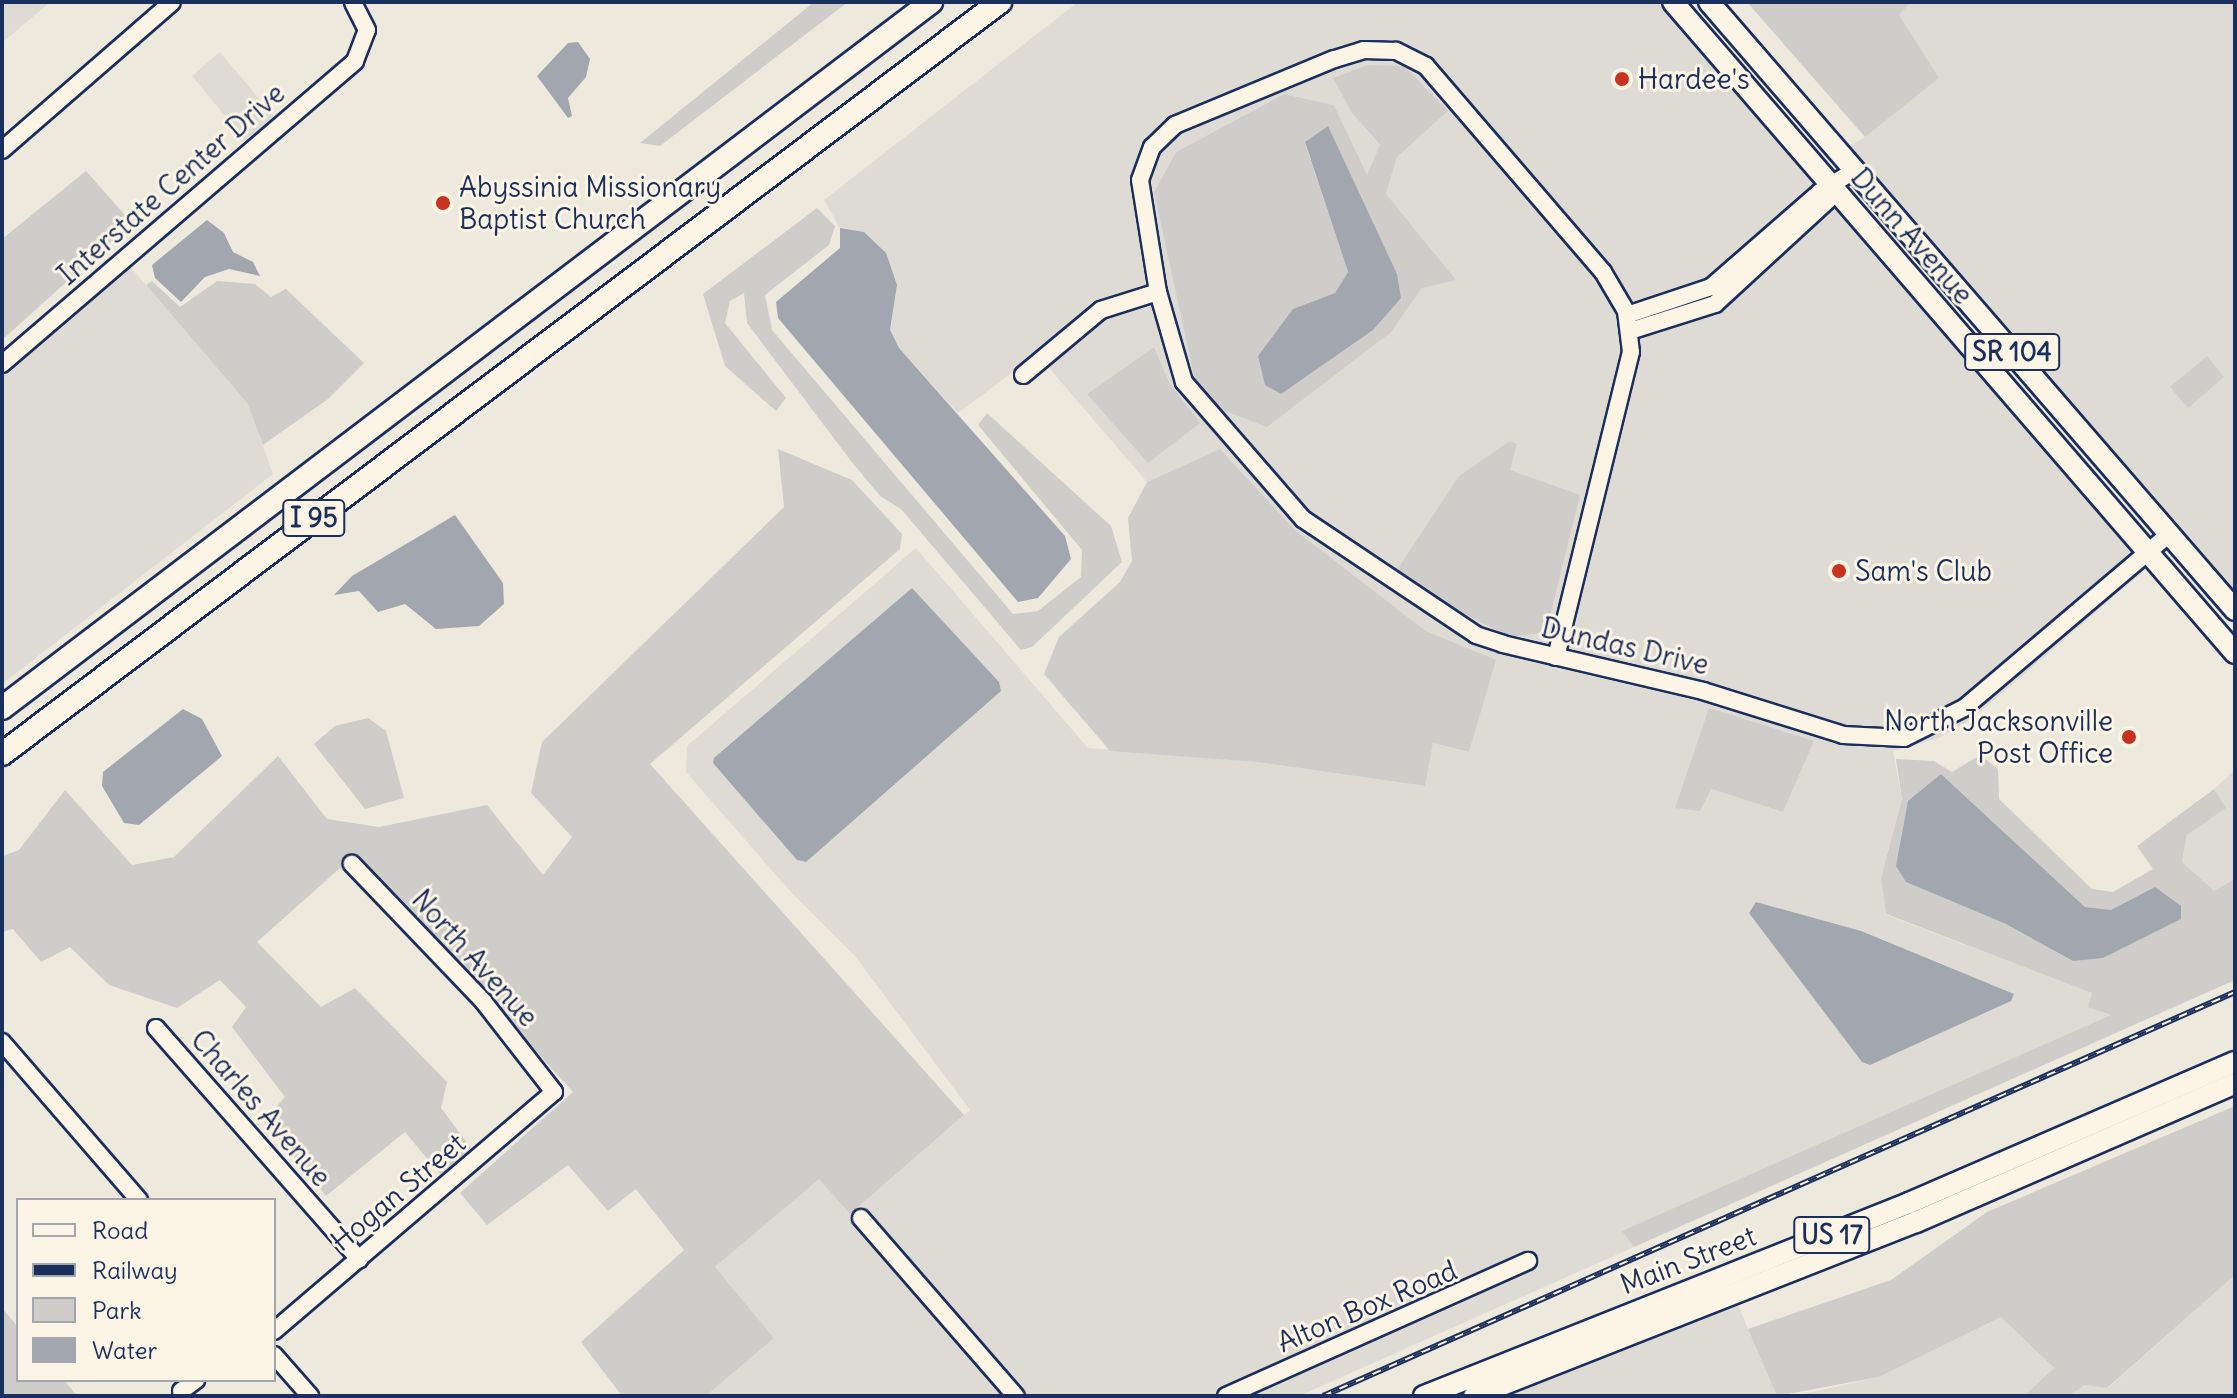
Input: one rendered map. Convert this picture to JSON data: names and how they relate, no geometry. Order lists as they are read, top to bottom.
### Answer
{
  "streets": {
    "highway": ["I 95"],
    "main road": [
      "Dunn Avenue",
      "SR 104",
      "US 17",
      "Main Street"
    ],
    "street": [
      "Interstate Center Drive",
      "Dundas Drive",
      "North Avenue",
      "Charles Avenue",
      "Hogan Street",
      "Alton Box Road"
    ]
  },
  "crossings": [
    ["Dunn Avenue", "Dundas Drive"],
    ["North Avenue", "Hogan Street"],
    ["Charles Avenue", "Hogan Street"]
  ],
  "places": [
    "Hardee's",
    "Abyssinia Missionary Baptist Church",
    "Sam's Club",
    "North Jacksonville Post Office"
  ],
  "legend": [
    "Road",
    "Railway",
    "Park",
    "Water"
  ]
}
